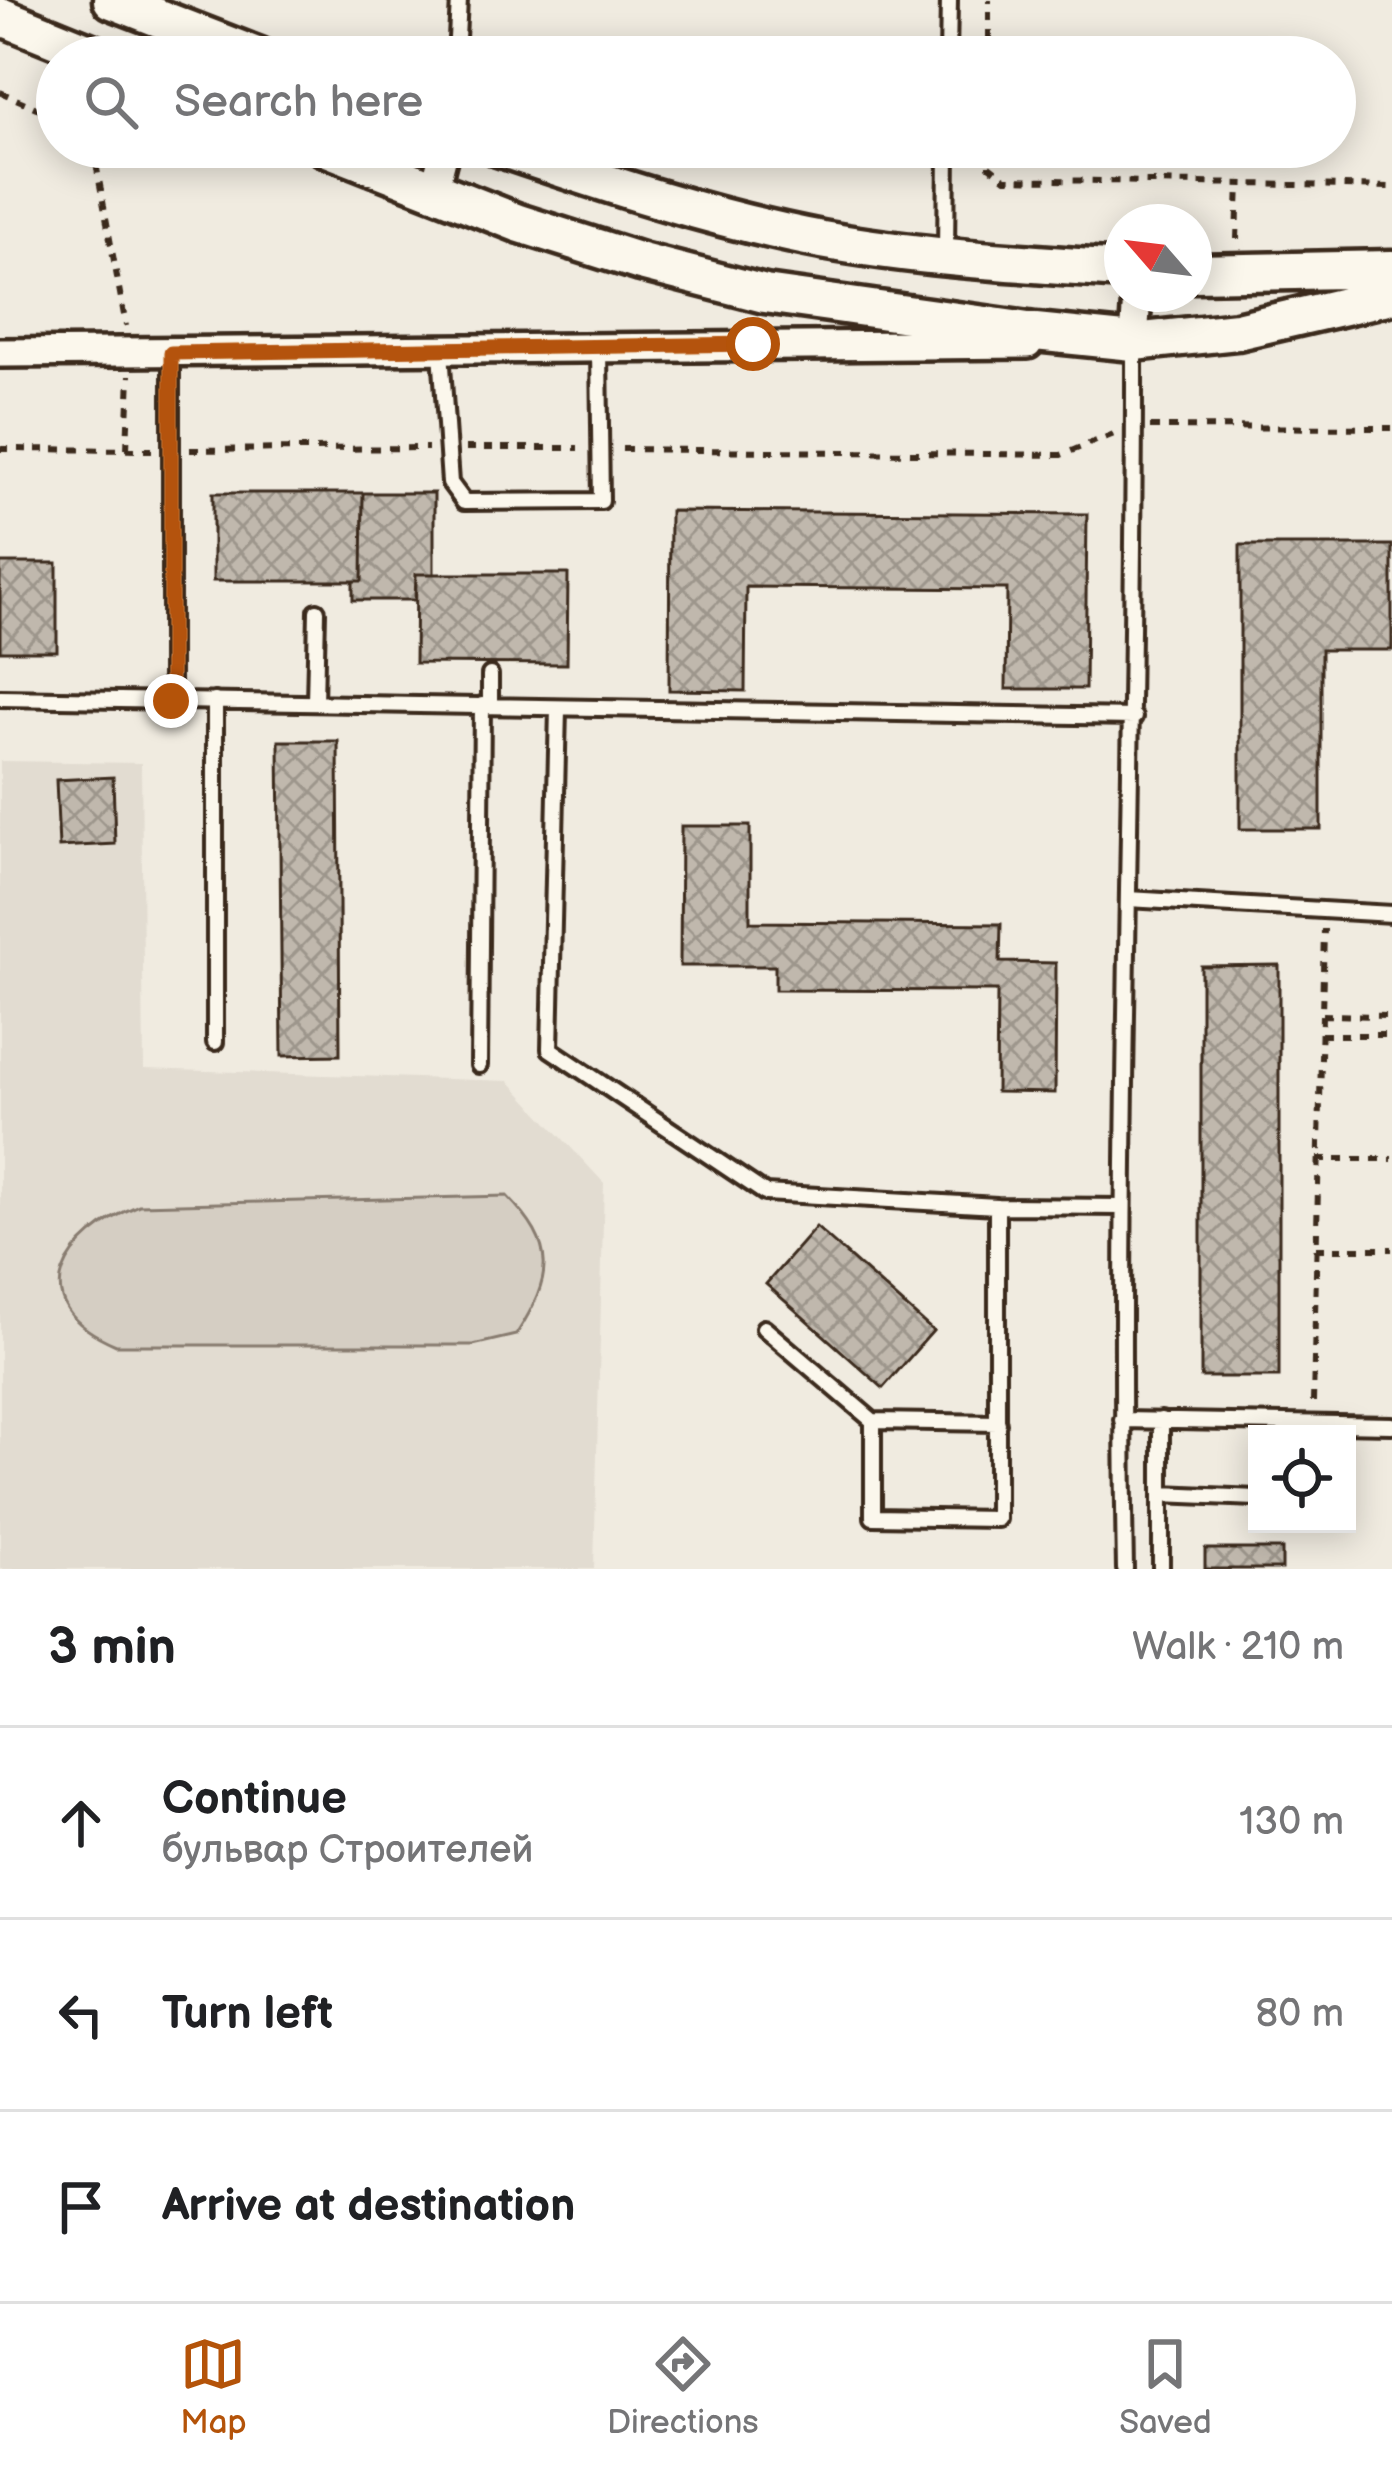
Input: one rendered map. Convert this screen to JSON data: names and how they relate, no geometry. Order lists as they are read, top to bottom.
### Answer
{
  "north": "top left",
  "page": {
    "search": "Search here",
    "heading": ["3 min", "Walk · 210 m"],
    "list": [
      ["Continue", "бульвар Строителей", "130 m"],
      ["Turn left", "80 m"],
      "Arrive at destination"
    ],
    "nav": ["Map", "Directions", "Saved"]
  }
}
